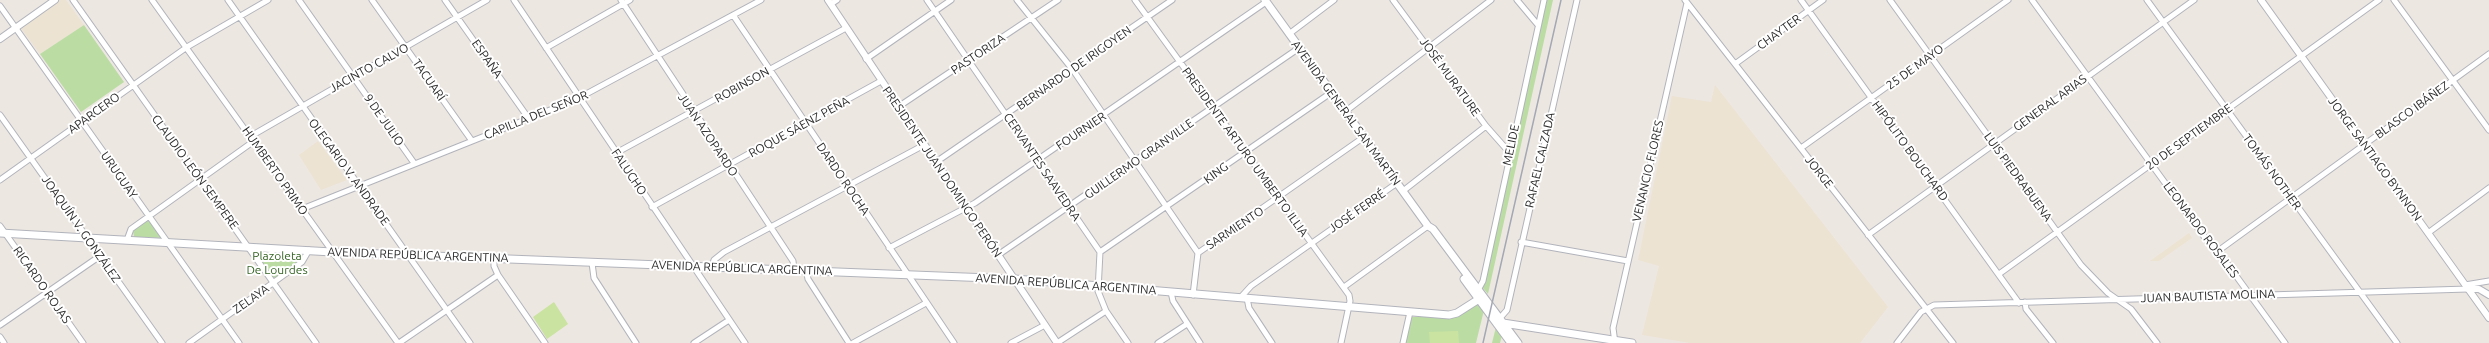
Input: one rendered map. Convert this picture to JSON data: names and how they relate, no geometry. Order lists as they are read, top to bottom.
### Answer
{
  "streets": {
    "main road": ["AVENIDA GENERAL SAN MARTÍN", "AVENIDA REPÚBLICA ARGENTINA"],
    "street": [
      "CHAYTER",
      "PASTORIZA",
      "ESPAÑA",
      "25 DE MAYO",
      "JACINTO CALVO",
      "BERNARDO DE IRIGOYEN",
      "JOSÉ MURATURE",
      "TACUARÍ",
      "ROBINSON",
      "GENERAL ARIAS",
      "BLASCO IBÁÑEZ",
      "APARCERO",
      "CAPILLA DEL SEÑOR",
      "9 DE JULIO",
      "ROQUE SÁENZ PEÑA",
      "FOURNIER",
      "JUAN AZOPARDO",
      "20 DE SEPTIEMBRE",
      "MELIDE",
      "HIPÓLITO BOUCHARD",
      "PRESIDENTE ARTURO UMBERTO ILLIA",
      "GUILLERMO GRANVILLE",
      "JORGE SANTIAGO BYNNON",
      "RAFAEL CALZADA",
      "CERVANTES SAAVEDRA",
      "HUMBERTO PRIMO",
      "VENANCIO FLORES",
      "CLAUDIO LEÓN SEMPERE",
      "OLEGARIO V. ANDRADE",
      "FALUCHO",
      "PRESIDENTE JUAN DOMINGO PERÓN",
      "JORGE",
      "TOMÁS NOTHER",
      "KING",
      "URUGUAY",
      "LUIS PIEDRABUENA",
      "DARDO ROCHA",
      "JOSÉ FERRÉ",
      "SARMIENTO",
      "JOAQUÍN V. GONZÁLEZ",
      "LEONARDO ROSALES",
      "RICARDO ROJAS",
      "JUAN BAUTISTA MOLINA",
      "ZELAYA"
    ]
  },
  "crossings": [
    ["CHAYTER", "HIPÓLITO BOUCHARD"],
    ["CHAYTER", "JORGE"],
    ["PASTORIZA", "CERVANTES SAAVEDRA"],
    ["PASTORIZA", "PRESIDENTE JUAN DOMINGO PERÓN"],
    ["ESPAÑA", "JACINTO CALVO"],
    ["ESPAÑA", "CAPILLA DEL SEÑOR"],
    ["25 DE MAYO", "HIPÓLITO BOUCHARD"],
    ["25 DE MAYO", "JORGE"],
    ["25 DE MAYO", "LUIS PIEDRABUENA"],
    ["JACINTO CALVO", "TACUARÍ"],
    ["JACINTO CALVO", "9 DE JULIO"],
    ["JACINTO CALVO", "HUMBERTO PRIMO"],
    ["JACINTO CALVO", "OLEGARIO V. ANDRADE"],
    ["BERNARDO DE IRIGOYEN", "PRESIDENTE ARTURO UMBERTO ILLIA"],
    ["BERNARDO DE IRIGOYEN", "CERVANTES SAAVEDRA"],
    ["BERNARDO DE IRIGOYEN", "PRESIDENTE JUAN DOMINGO PERÓN"],
    ["JOSÉ MURATURE", "MELIDE"],
    ["JOSÉ MURATURE", "JOSÉ FERRÉ"],
    ["TACUARÍ", "CAPILLA DEL SEÑOR"],
    ["ROBINSON", "JUAN AZOPARDO"],
    ["ROBINSON", "FALUCHO"],
    ["ROBINSON", "PRESIDENTE JUAN DOMINGO PERÓN"],
    ["ROBINSON", "DARDO ROCHA"],
    ["GENERAL ARIAS", "HIPÓLITO BOUCHARD"],
    ["GENERAL ARIAS", "JORGE"],
    ["GENERAL ARIAS", "TOMÁS NOTHER"],
    ["GENERAL ARIAS", "LUIS PIEDRABUENA"],
    ["GENERAL ARIAS", "LEONARDO ROSALES"],
    ["BLASCO IBÁÑEZ", "JORGE SANTIAGO BYNNON"],
    ["BLASCO IBÁÑEZ", "TOMÁS NOTHER"],
    ["BLASCO IBÁÑEZ", "LEONARDO ROSALES"],
    ["APARCERO", "HUMBERTO PRIMO"],
    ["APARCERO", "CLAUDIO LEÓN SEMPERE"],
    ["APARCERO", "OLEGARIO V. ANDRADE"],
    ["APARCERO", "URUGUAY"],
    ["APARCERO", "JOAQUÍN V. GONZÁLEZ"],
    ["AVENIDA GENERAL SAN MARTÍN", "FOURNIER"],
    ["AVENIDA GENERAL SAN MARTÍN", "MELIDE"],
    ["AVENIDA GENERAL SAN MARTÍN", "GUILLERMO GRANVILLE"],
    ["AVENIDA GENERAL SAN MARTÍN", "RAFAEL CALZADA"],
    ["AVENIDA GENERAL SAN MARTÍN", "KING"],
    ["AVENIDA GENERAL SAN MARTÍN", "JOSÉ FERRÉ"],
    ["AVENIDA GENERAL SAN MARTÍN", "SARMIENTO"],
    ["AVENIDA GENERAL SAN MARTÍN", "AVENIDA REPÚBLICA ARGENTINA"],
    ["CAPILLA DEL SEÑOR", "9 DE JULIO"],
    ["CAPILLA DEL SEÑOR", "JUAN AZOPARDO"],
    ["CAPILLA DEL SEÑOR", "HUMBERTO PRIMO"],
    ["CAPILLA DEL SEÑOR", "OLEGARIO V. ANDRADE"],
    ["CAPILLA DEL SEÑOR", "FALUCHO"],
    ["CAPILLA DEL SEÑOR", "DARDO ROCHA"],
    ["ROQUE SÁENZ PEÑA", "JUAN AZOPARDO"],
    ["ROQUE SÁENZ PEÑA", "FALUCHO"],
    ["ROQUE SÁENZ PEÑA", "PRESIDENTE JUAN DOMINGO PERÓN"],
    ["ROQUE SÁENZ PEÑA", "DARDO ROCHA"],
    ["FOURNIER", "PRESIDENTE ARTURO UMBERTO ILLIA"],
    ["FOURNIER", "CERVANTES SAAVEDRA"],
    ["FOURNIER", "PRESIDENTE JUAN DOMINGO PERÓN"],
    ["FOURNIER", "DARDO ROCHA"],
    ["JUAN AZOPARDO", "AVENIDA REPÚBLICA ARGENTINA"],
    ["20 DE SEPTIEMBRE", "HIPÓLITO BOUCHARD"],
    ["20 DE SEPTIEMBRE", "JORGE SANTIAGO BYNNON"],
    ["20 DE SEPTIEMBRE", "TOMÁS NOTHER"],
    ["20 DE SEPTIEMBRE", "LUIS PIEDRABUENA"],
    ["20 DE SEPTIEMBRE", "LEONARDO ROSALES"],
    ["HIPÓLITO BOUCHARD", "JUAN BAUTISTA MOLINA"],
    ["PRESIDENTE ARTURO UMBERTO ILLIA", "GUILLERMO GRANVILLE"],
    ["PRESIDENTE ARTURO UMBERTO ILLIA", "KING"],
    ["PRESIDENTE ARTURO UMBERTO ILLIA", "JOSÉ FERRÉ"],
    ["PRESIDENTE ARTURO UMBERTO ILLIA", "SARMIENTO"],
    ["PRESIDENTE ARTURO UMBERTO ILLIA", "AVENIDA REPÚBLICA ARGENTINA"],
    ["GUILLERMO GRANVILLE", "CERVANTES SAAVEDRA"],
    ["GUILLERMO GRANVILLE", "PRESIDENTE JUAN DOMINGO PERÓN"],
    ["JORGE SANTIAGO BYNNON", "JUAN BAUTISTA MOLINA"],
    ["CERVANTES SAAVEDRA", "KING"],
    ["HUMBERTO PRIMO", "AVENIDA REPÚBLICA ARGENTINA"],
    ["VENANCIO FLORES", "JORGE"],
    ["CLAUDIO LEÓN SEMPERE", "AVENIDA REPÚBLICA ARGENTINA"],
    ["CLAUDIO LEÓN SEMPERE", "ZELAYA"],
    ["OLEGARIO V. ANDRADE", "AVENIDA REPÚBLICA ARGENTINA"],
    ["FALUCHO", "AVENIDA REPÚBLICA ARGENTINA"],
    ["PRESIDENTE JUAN DOMINGO PERÓN", "AVENIDA REPÚBLICA ARGENTINA"],
    ["JORGE", "JUAN BAUTISTA MOLINA"],
    ["TOMÁS NOTHER", "JUAN BAUTISTA MOLINA"],
    ["URUGUAY", "AVENIDA REPÚBLICA ARGENTINA"],
    ["URUGUAY", "ZELAYA"],
    ["LUIS PIEDRABUENA", "JUAN BAUTISTA MOLINA"],
    ["DARDO ROCHA", "AVENIDA REPÚBLICA ARGENTINA"],
    ["JOSÉ FERRÉ", "AVENIDA REPÚBLICA ARGENTINA"],
    ["SARMIENTO", "AVENIDA REPÚBLICA ARGENTINA"],
    ["JOAQUÍN V. GONZÁLEZ", "AVENIDA REPÚBLICA ARGENTINA"],
    ["LEONARDO ROSALES", "JUAN BAUTISTA MOLINA"],
    ["AVENIDA REPÚBLICA ARGENTINA", "RICARDO ROJAS"],
    ["AVENIDA REPÚBLICA ARGENTINA", "ZELAYA"]
  ],
  "parks": ["Plazoleta De Lourdes"]
}
